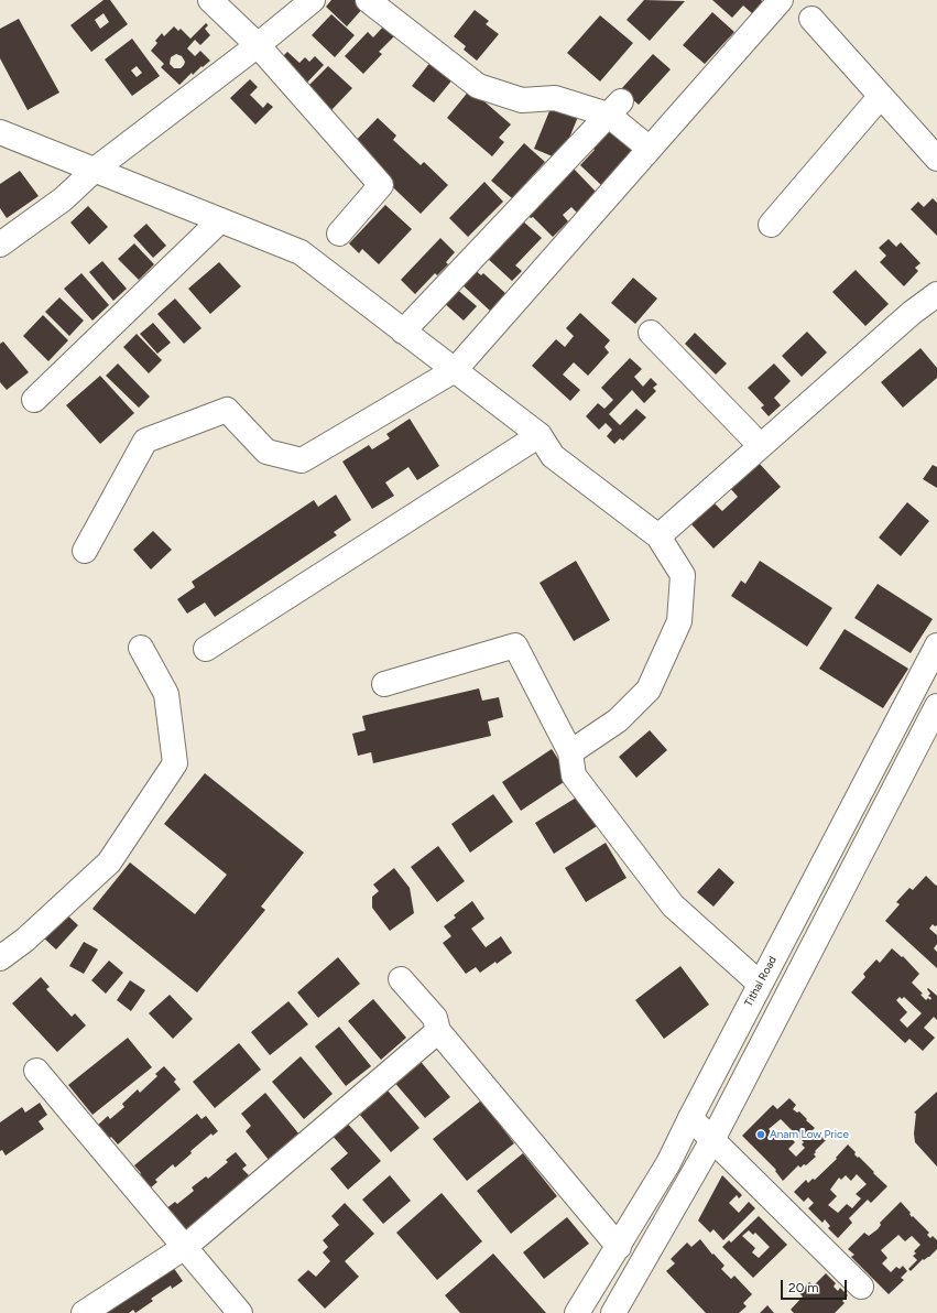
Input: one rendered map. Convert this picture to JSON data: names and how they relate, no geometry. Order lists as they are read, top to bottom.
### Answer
{
  "streets": {
    "street": ["Tithal Road"]
  },
  "places": ["Anam Low Price"],
  "scale_bar": "20 m"
}
